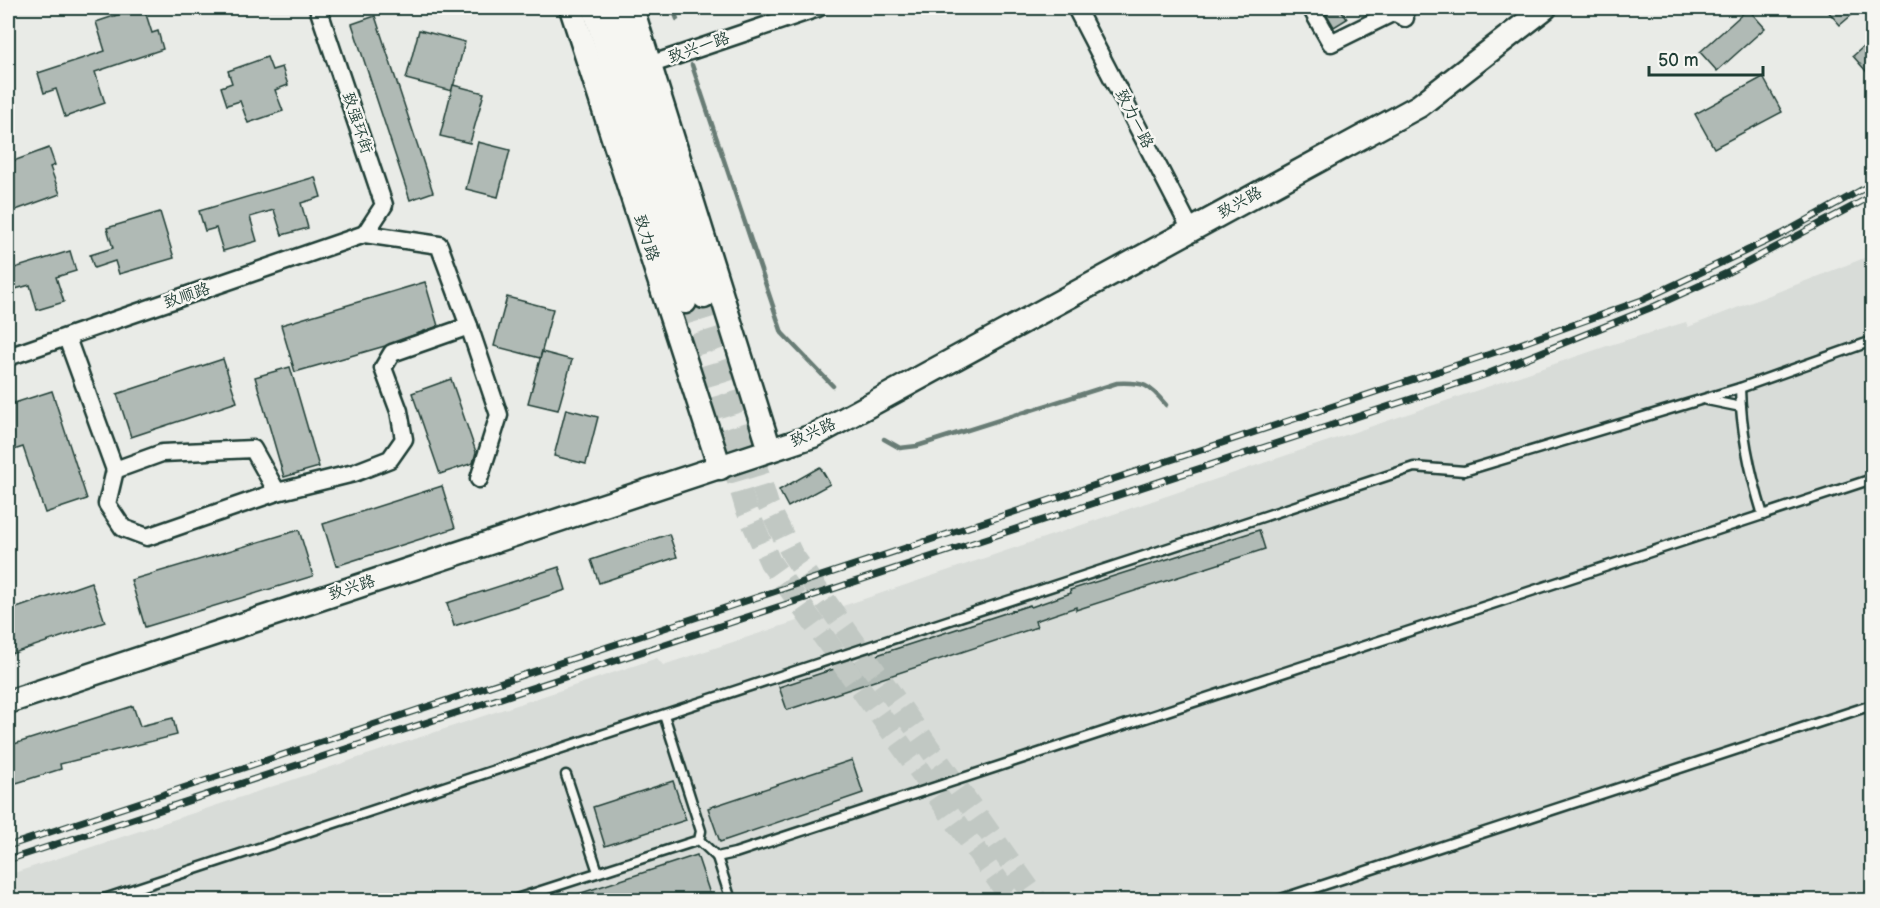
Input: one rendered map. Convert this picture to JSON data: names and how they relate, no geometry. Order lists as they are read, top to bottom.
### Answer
{
  "streets": {
    "street": [
      "致兴一路",
      "致力一路",
      "致强环街",
      "致兴路",
      "致力路",
      "致顺路"
    ]
  },
  "crossings": [
    ["致兴一路", "致力路"],
    ["致力一路", "致兴路"],
    ["致强环街", "致顺路"],
    ["致兴路", "致力路"]
  ],
  "scale_bar": "50 m"
}
